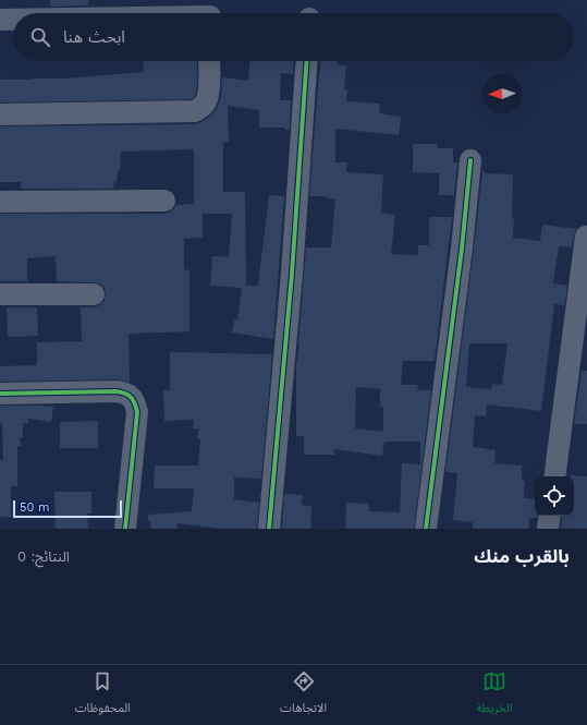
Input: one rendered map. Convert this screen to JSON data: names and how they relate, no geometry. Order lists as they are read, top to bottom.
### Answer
{
  "scale_bar": "50 m",
  "north": "left",
  "page": {
    "search": "ابحث هنا",
    "scale": "50 m",
    "heading": ["بالقرب منك", "النتائج: 0"],
    "nav": ["الخريطة", "الاتجاهات", "المحفوظات"]
  }
}
